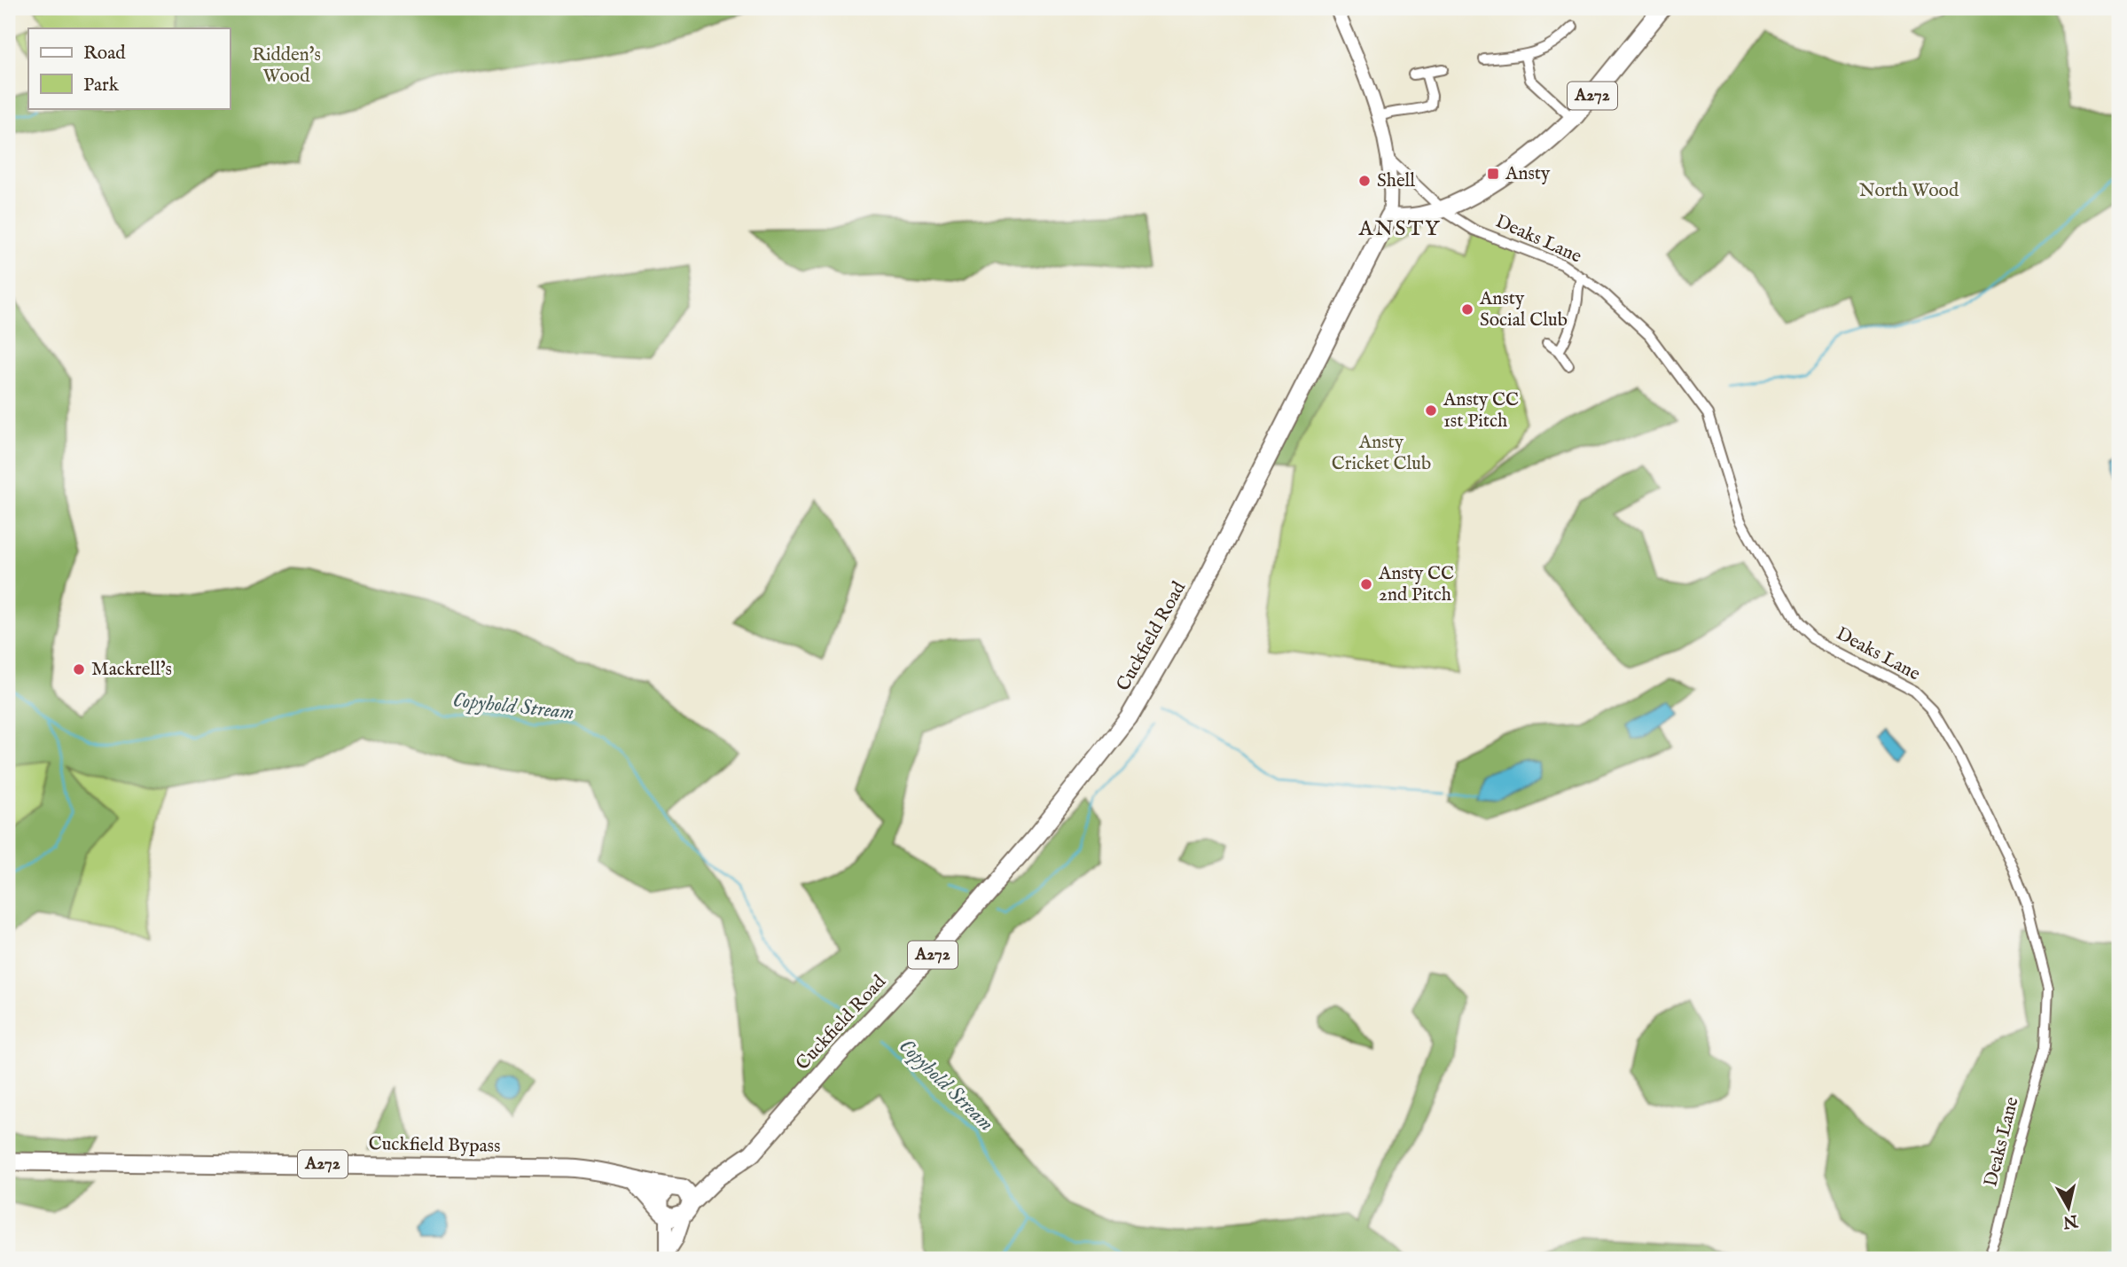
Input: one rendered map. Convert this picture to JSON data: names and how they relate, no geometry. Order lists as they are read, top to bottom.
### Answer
{
  "streets": {
    "highway": ["A272", "Cuckfield Road", "Cuckfield Bypass"],
    "street": ["Deaks Lane"]
  },
  "crossings": [
    ["A272", "Deaks Lane"],
    ["A272", "Cuckfield Road"],
    ["Deaks Lane", "Cuckfield Road"],
    ["Cuckfield Road", "Cuckfield Bypass"]
  ],
  "districts": ["ANSTY"],
  "water": ["Copyhold Stream"],
  "parks": ["Ridden's Wood", "North Wood", "Ansty Cricket Club"],
  "places": {
    "transit": ["Ansty"],
    "other": [
      "Shell",
      "Ansty Social Club",
      "Ansty CC 1st Pitch",
      "Ansty CC 2nd Pitch",
      "Mackrell's"
    ]
  },
  "legend": ["Road", "Park"],
  "north": "bottom"
}
